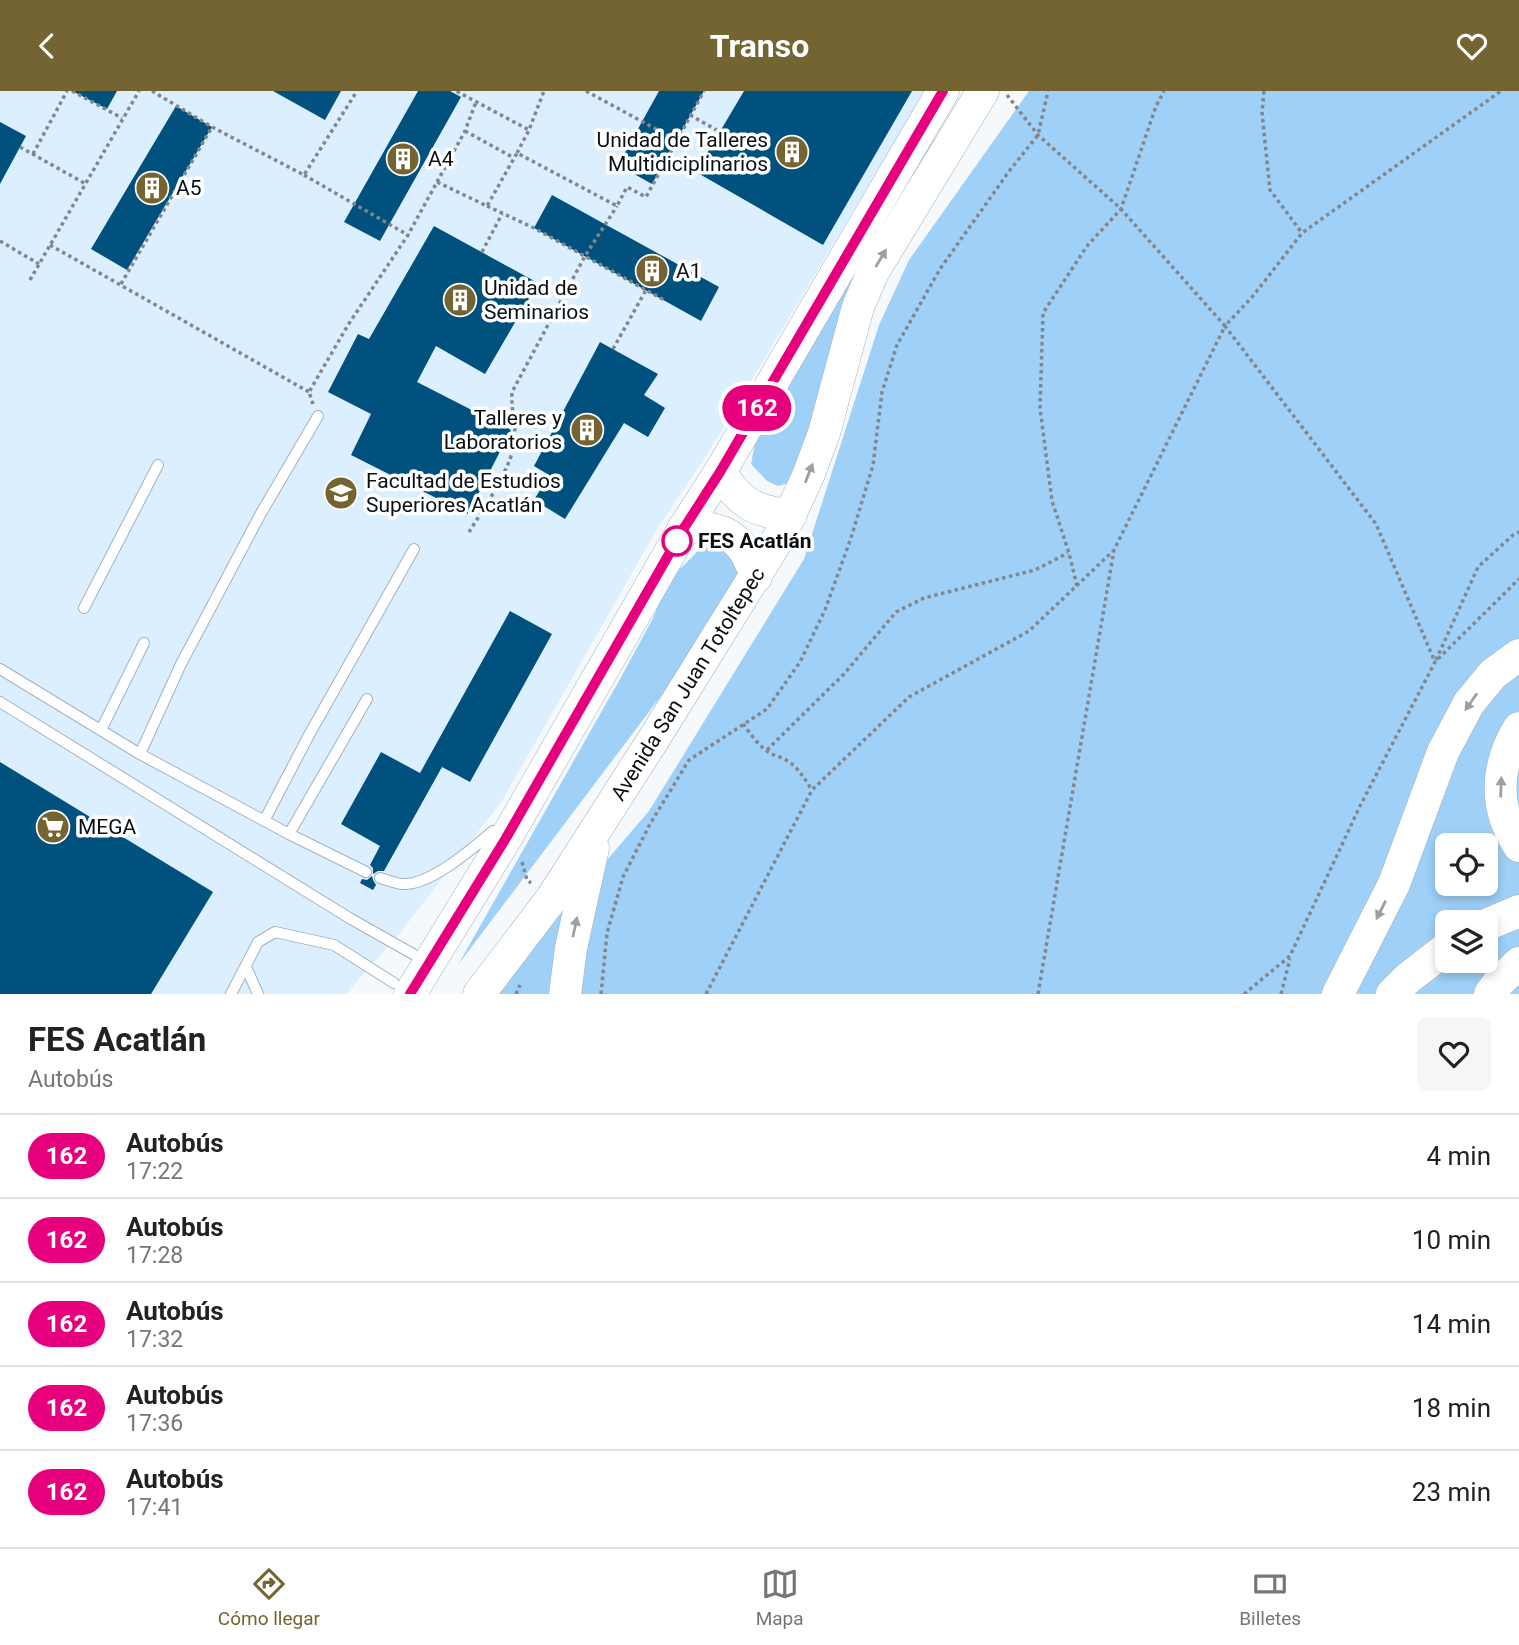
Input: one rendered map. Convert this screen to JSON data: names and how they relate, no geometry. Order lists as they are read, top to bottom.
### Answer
{
  "streets": {
    "main road": ["Avenida San Juan Totoltepec"]
  },
  "places": {
    "building": [
      "Unidad de Talleres Multidiciplinarios",
      "A4",
      "A5",
      "A1",
      "Unidad de Seminarios",
      "Talleres y Laboratorios"
    ],
    "school or university": ["Facultad de Estudios Superiores Acatlán"],
    "other": ["FES Acatlán"],
    "supermarket": ["MEGA"]
  },
  "lines": ["bus line 162"],
  "page": {
    "header": "Transo",
    "on_map": "162",
    "heading": ["FES Acatlán", "Autobús"],
    "list": [
      {
        "mark": "162",
        "name": "Autobús",
        "note": "17:22",
        "value": "4 min"
      },
      {
        "mark": "162",
        "name": "Autobús",
        "note": "17:28",
        "value": "10 min"
      },
      {
        "mark": "162",
        "name": "Autobús",
        "note": "17:32",
        "value": "14 min"
      },
      {
        "mark": "162",
        "name": "Autobús",
        "note": "17:36",
        "value": "18 min"
      },
      {
        "mark": "162",
        "name": "Autobús",
        "note": "17:41",
        "value": "23 min"
      }
    ],
    "tabs": ["Cómo llegar", "Mapa", "Billetes"]
  }
}
